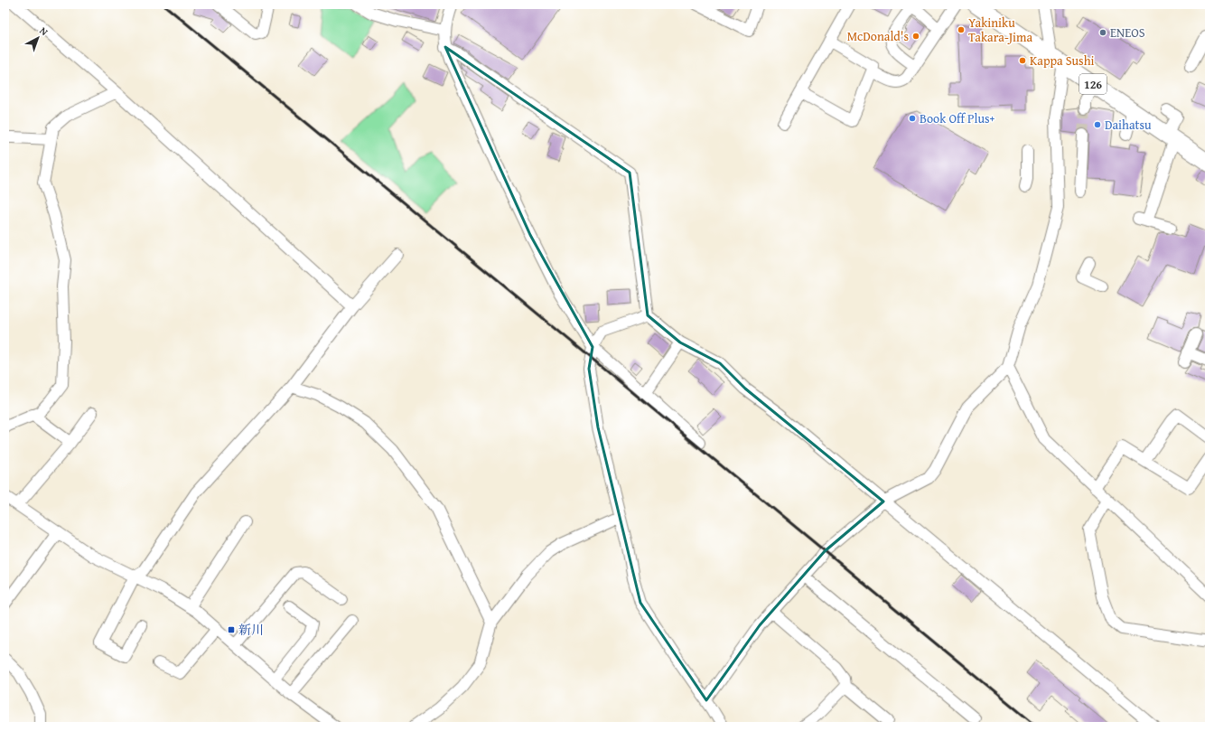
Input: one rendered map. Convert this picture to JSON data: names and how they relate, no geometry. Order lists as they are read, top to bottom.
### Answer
{
  "streets": {
    "highway": ["126"]
  },
  "places": {
    "other": [
      "Yakiniku Takara-Jima",
      "ENEOS",
      "McDonald's",
      "Kappa Sushi",
      "Book Off Plus+",
      "Daihatsu"
    ],
    "transit": ["新川"]
  },
  "north": "top right"
}
